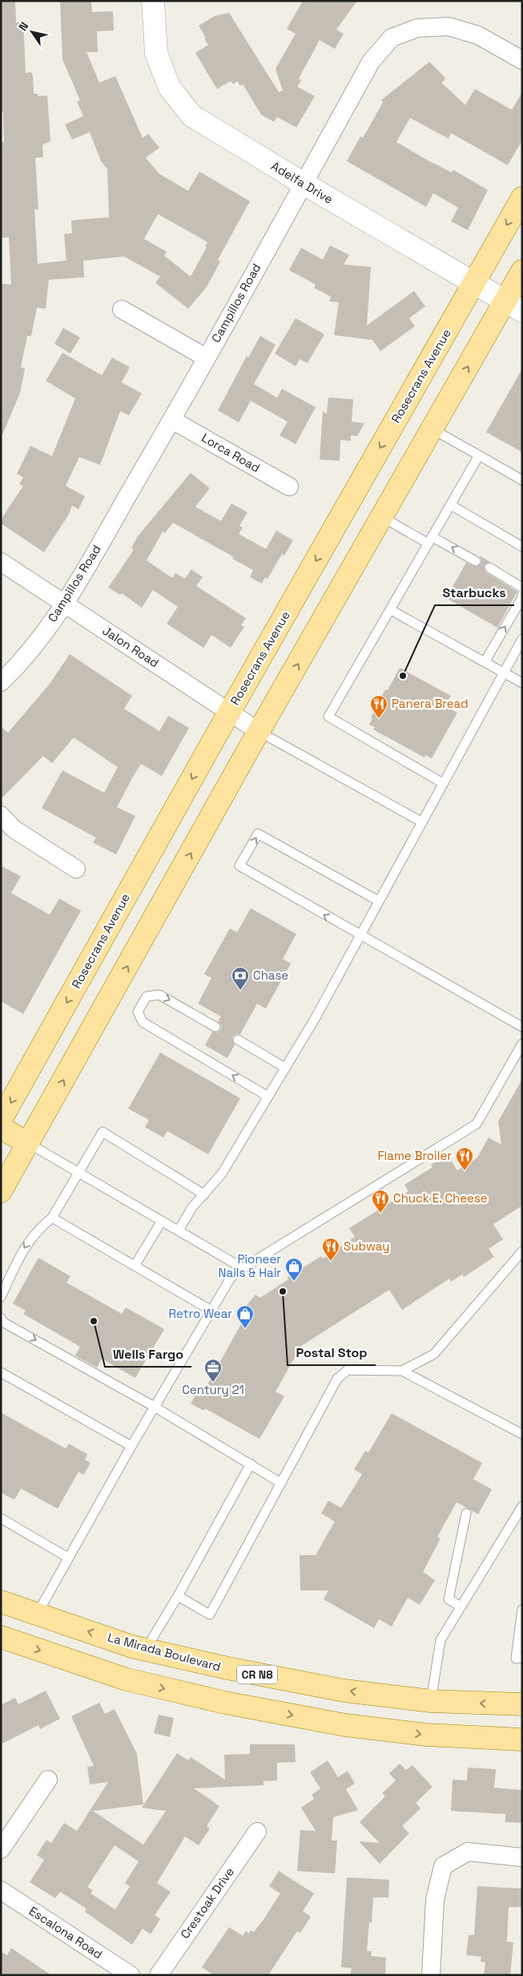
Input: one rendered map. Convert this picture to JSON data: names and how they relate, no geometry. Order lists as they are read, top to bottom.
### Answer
{
  "streets": {
    "main road": ["Rosecrans Avenue", "La Mirada Boulevard", "CR N8"],
    "street": [
      "Adelfa Drive",
      "Campillos Road",
      "Lorca Road",
      "Jalon Road",
      "Crestoak Drive",
      "Escalona Road"
    ]
  },
  "crossings": [
    ["Adelfa Drive", "Campillos Road"],
    ["Adelfa Drive", "Rosecrans Avenue"],
    ["Campillos Road", "Lorca Road"],
    ["Campillos Road", "Jalon Road"],
    ["Rosecrans Avenue", "Jalon Road"]
  ],
  "places": {
    "other": ["Starbucks", "Postal Stop", "Wells Fargo"],
    "restaurant": [
      "Panera Bread",
      "Flame Broiler",
      "Chuck E. Cheese",
      "Subway"
    ],
    "bank": ["Chase"],
    "shop": ["Pioneer Nails & Hair", "Retro Wear"],
    "office": ["Century 21"]
  },
  "north": "top left"
}
